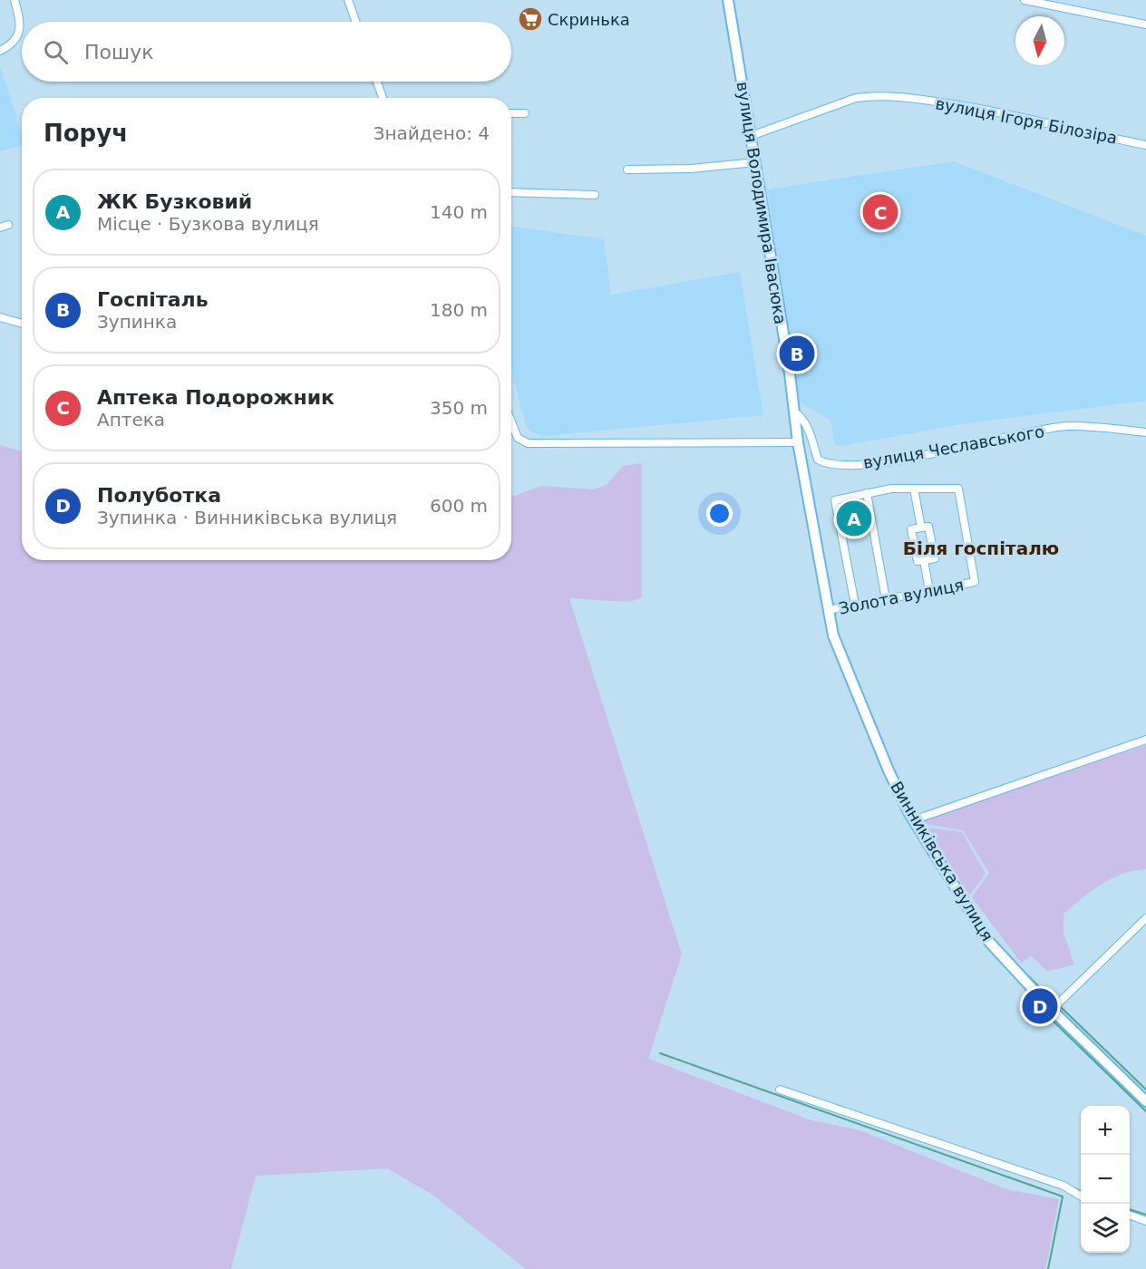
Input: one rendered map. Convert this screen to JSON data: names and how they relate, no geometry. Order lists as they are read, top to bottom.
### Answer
{
  "streets": {
    "main road": ["вулиця Володимира Івасюка", "Винниківська вулиця"],
    "street": ["вулиця Ігоря Білозіра", "вулиця Чеславського", "Золота вулиця"]
  },
  "crossings": [
    ["вулиця Ігоря Білозіра", "вулиця Володимира Івасюка"],
    ["вулиця Володимира Івасюка", "вулиця Чеславського"],
    ["вулиця Володимира Івасюка", "Винниківська вулиця"],
    ["Золота вулиця", "Винниківська вулиця"]
  ],
  "districts": ["Біля госпіталю"],
  "places": {
    "supermarket": ["Скринька"]
  },
  "north": "bottom",
  "page": {
    "search": "Пошук",
    "heading": ["Поруч", "Знайдено: 4"],
    "list": [
      {
        "mark": "A",
        "name": "ЖК Бузковий",
        "note": "Місце · Бузкова вулиця",
        "value": "140 m"
      },
      {
        "mark": "B",
        "name": "Госпіталь",
        "note": "Зупинка",
        "value": "180 m"
      },
      {
        "mark": "C",
        "name": "Аптека Подорожник",
        "note": "Аптека",
        "value": "350 m"
      },
      {
        "mark": "D",
        "name": "Полуботка",
        "note": "Зупинка · Винниківська вулиця",
        "value": "600 m"
      }
    ],
    "pins": [
      "C",
      "B",
      "A",
      "D"
    ],
    "map_buttons": ["+", "−"]
  }
}
